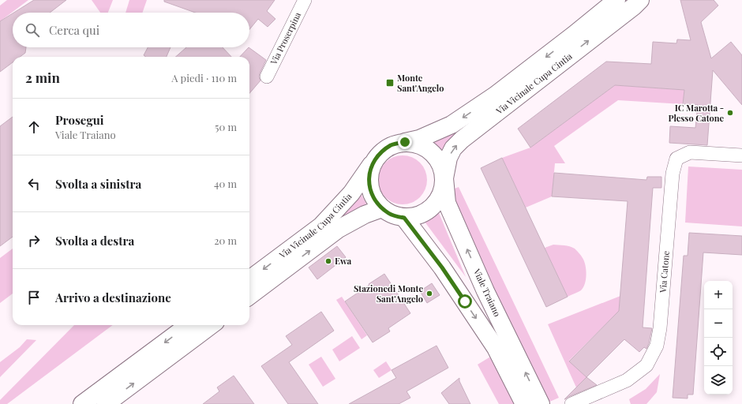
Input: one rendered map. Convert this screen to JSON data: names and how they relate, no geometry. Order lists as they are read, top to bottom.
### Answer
{
  "streets": {
    "main road": ["Via Vicinale Cupa Cintia", "Viale Traiano"],
    "street": ["Via Proserpina", "Via Catone"]
  },
  "crossings": [
    ["Via Vicinale Cupa Cintia", "Viale Traiano"]
  ],
  "places": {
    "transit": ["Monte Sant'Angelo"],
    "other": ["IC Marotta - Plesso Catone", "Ewa", "Stazionedi Monte Sant'Angelo"]
  },
  "page": {
    "search": "Cerca qui",
    "heading": ["2 min", "A piedi · 110 m"],
    "list": [
      ["Prosegui", "Viale Traiano", "50 m"],
      ["Svolta a sinistra", "40 m"],
      ["Svolta a destra", "20 m"],
      "Arrivo a destinazione"
    ],
    "map_buttons": ["+", "−"]
  }
}
